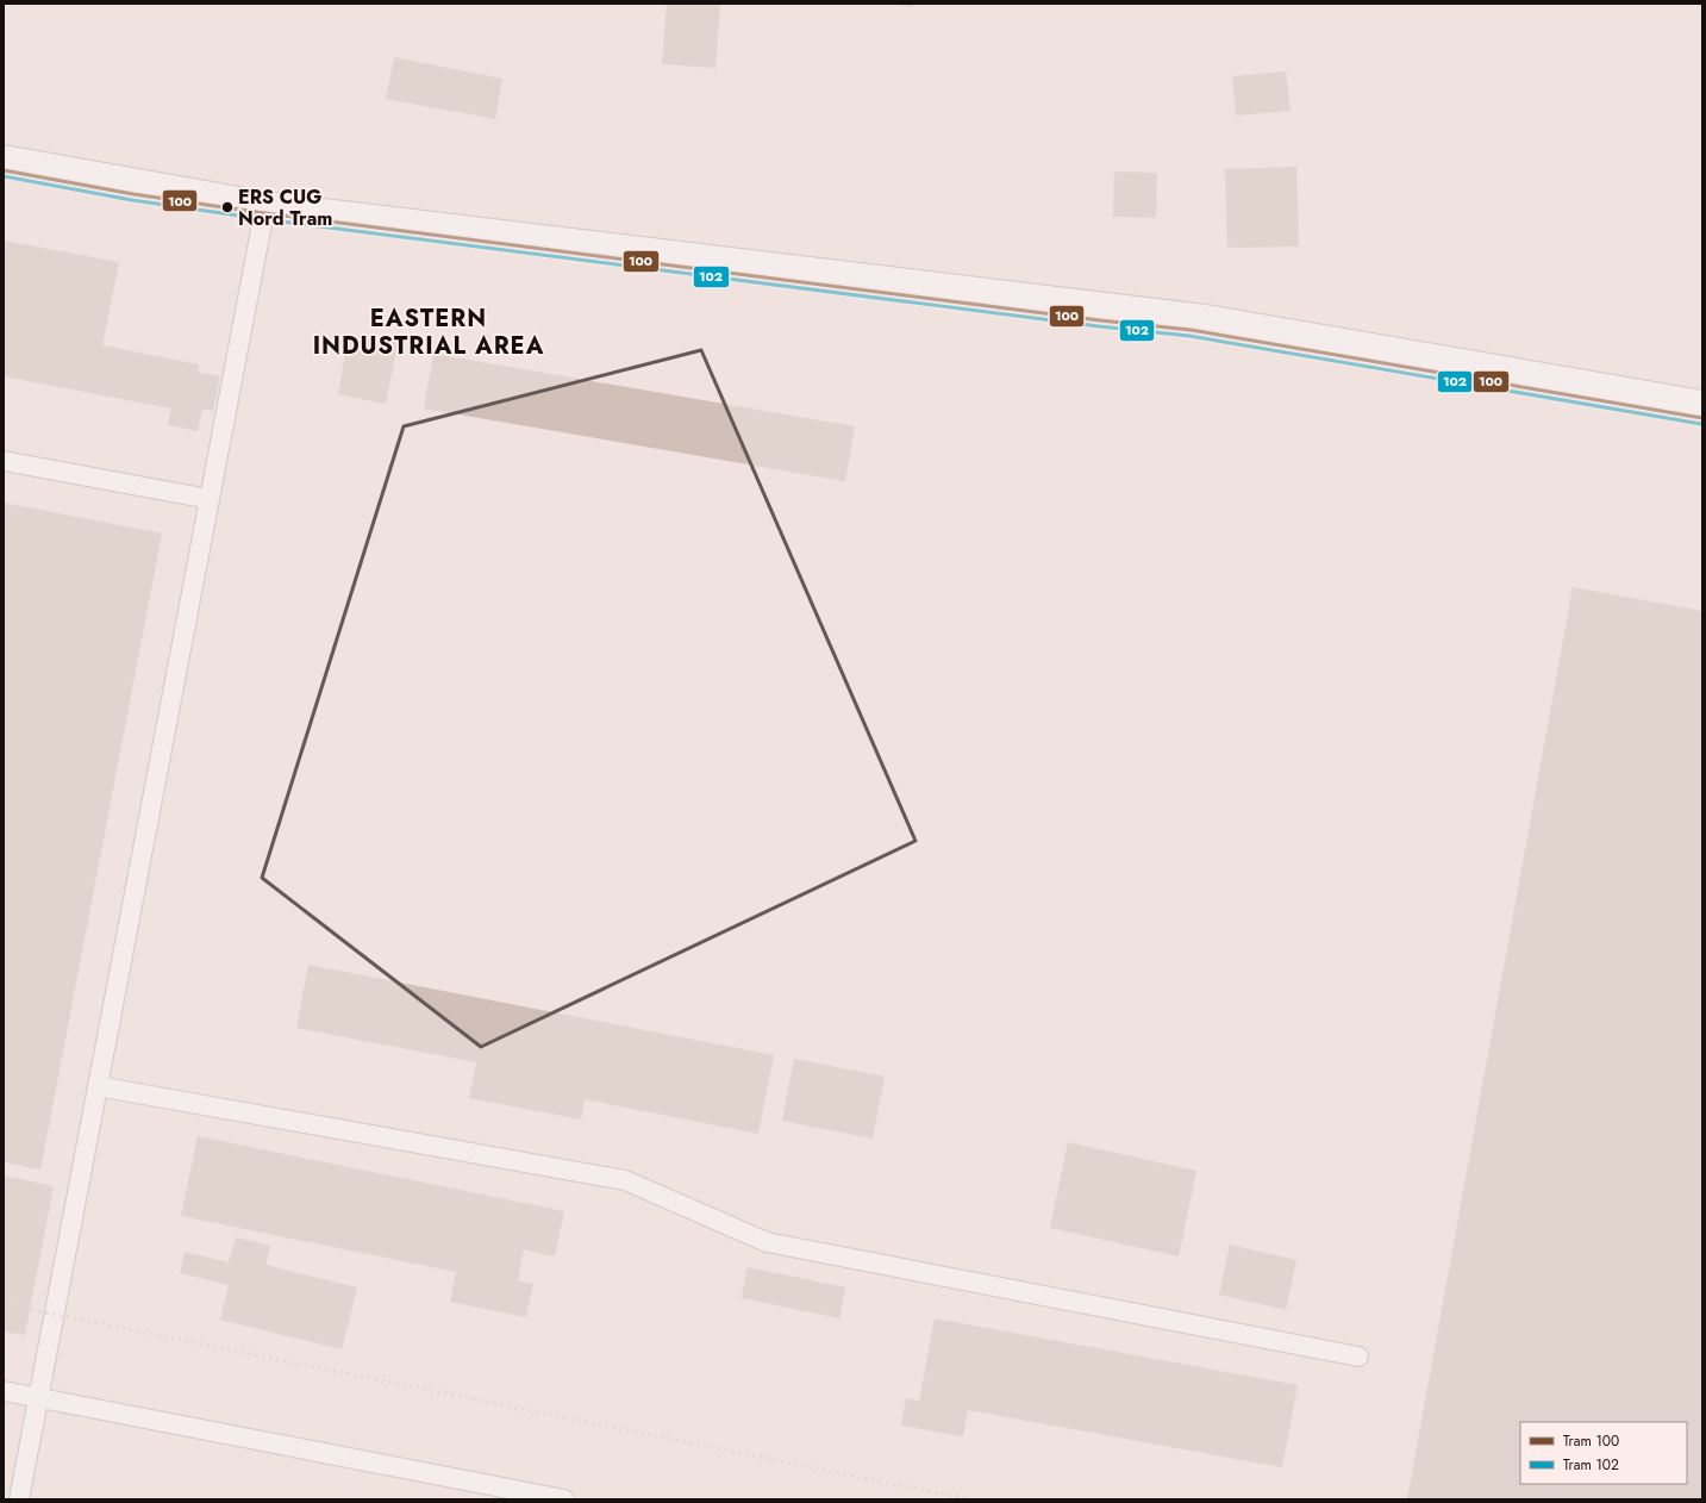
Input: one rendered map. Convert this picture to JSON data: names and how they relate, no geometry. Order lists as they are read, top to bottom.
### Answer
{
  "districts": ["EASTERN INDUSTRIAL AREA"],
  "places": ["ERS CUG Nord Tram"],
  "lines": ["tram line 100", "tram line 102"],
  "legend": ["Tram 100", "Tram 102"]
}
